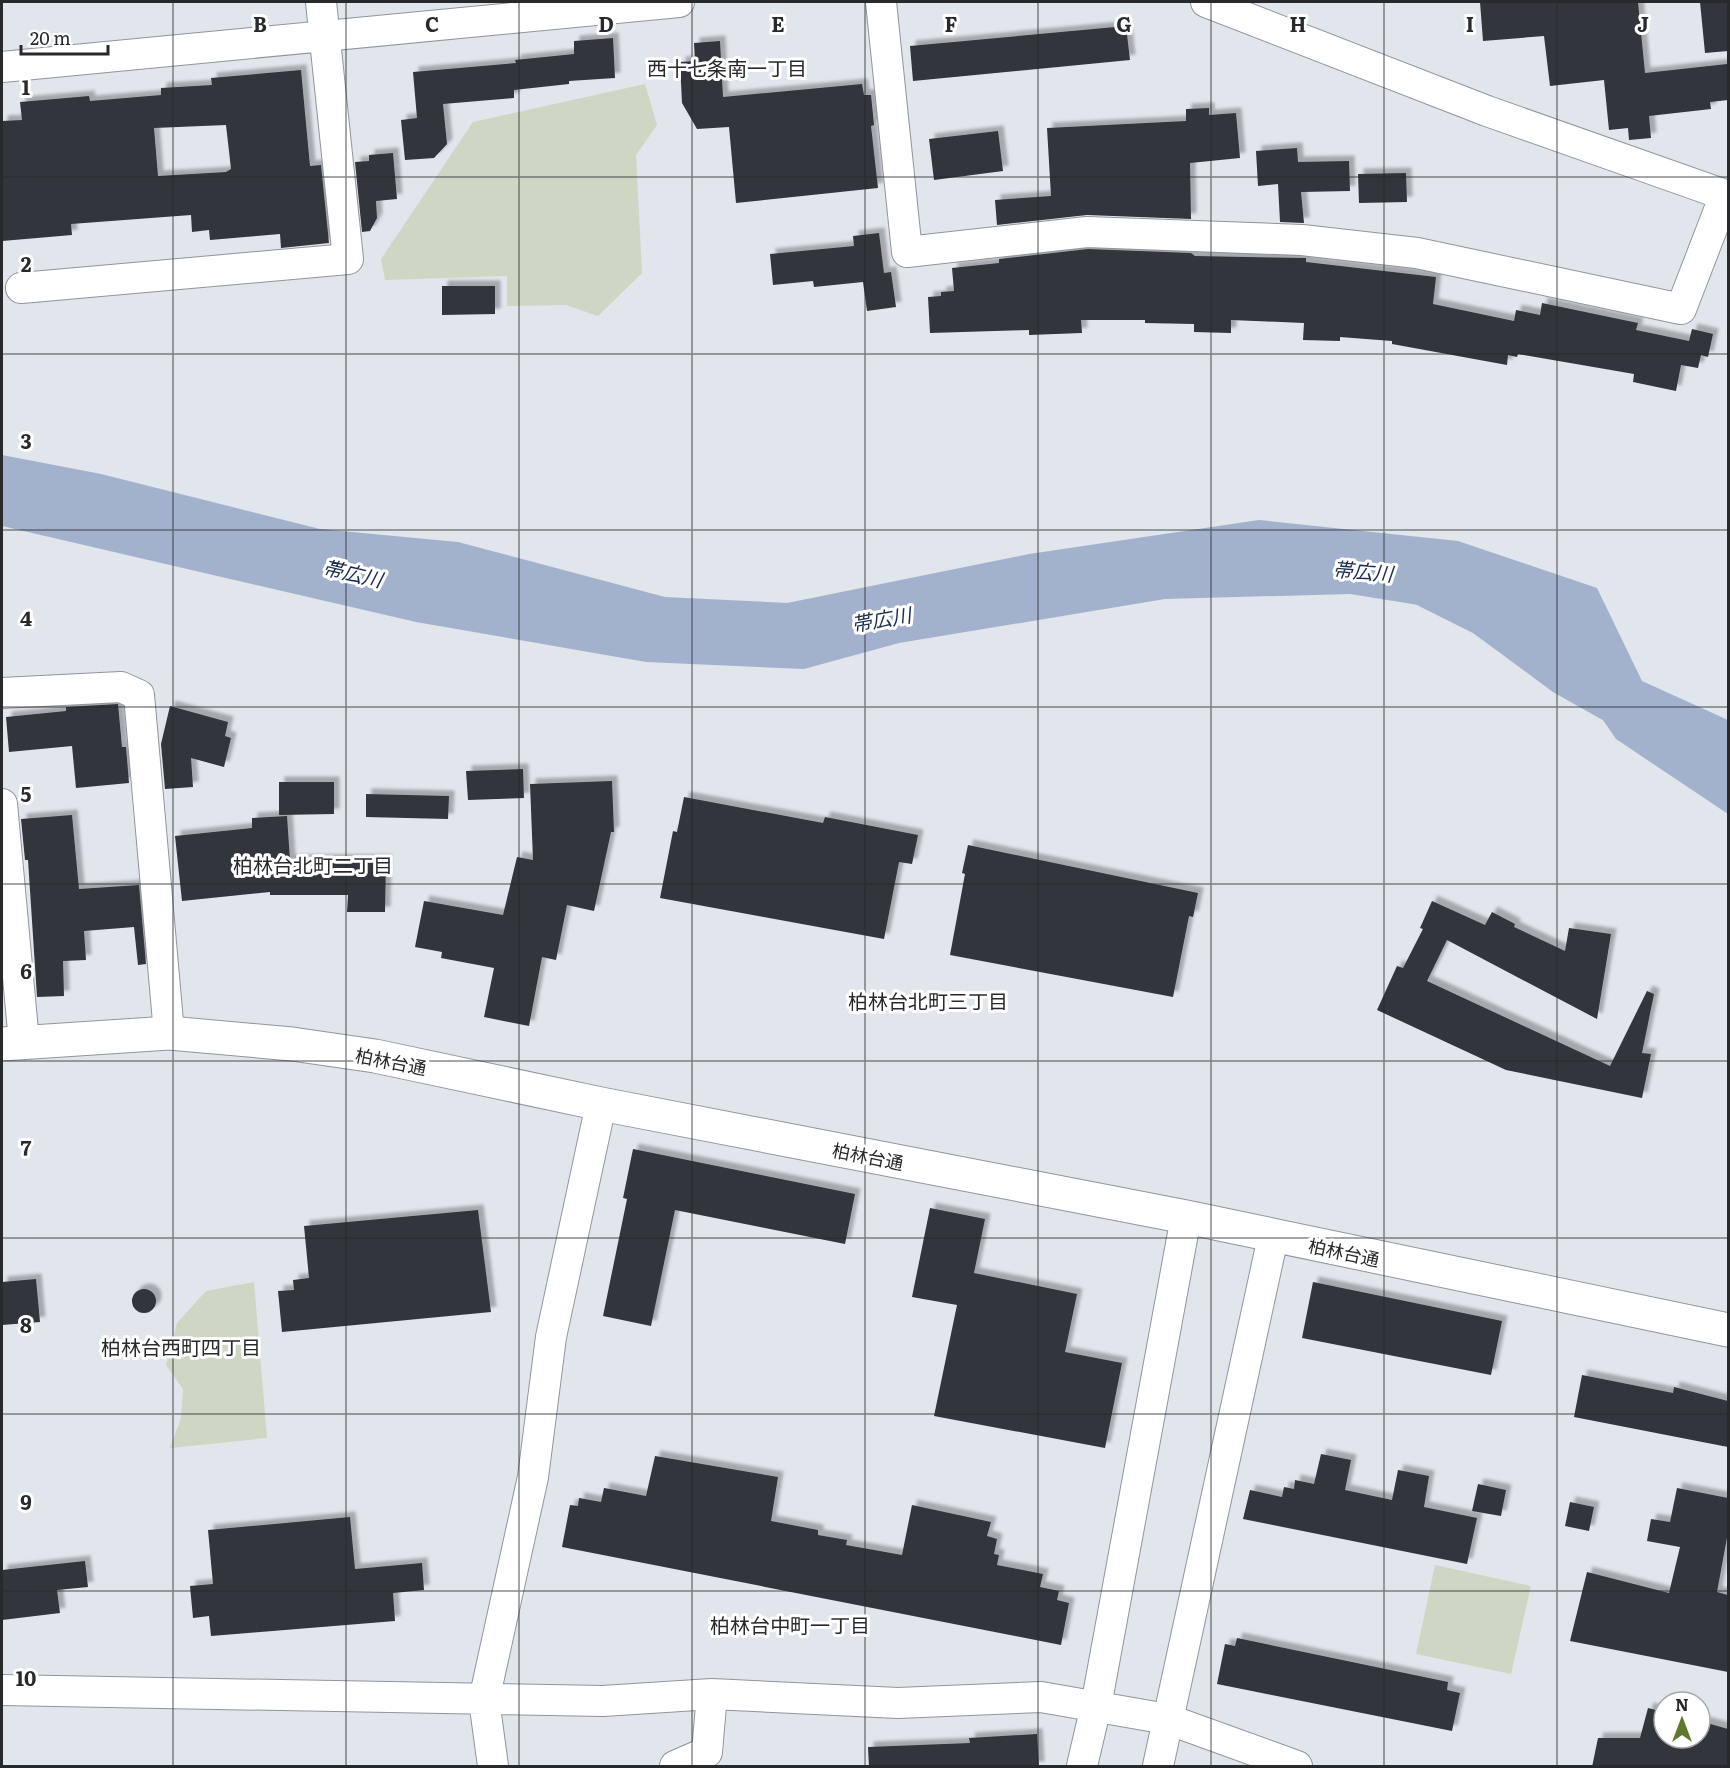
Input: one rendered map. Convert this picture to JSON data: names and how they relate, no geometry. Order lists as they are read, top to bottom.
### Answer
{
  "streets": {
    "street": ["柏林台通"]
  },
  "districts": [
    "西十七条南一丁目",
    "柏林台北町二丁目",
    "柏林台北町三丁目",
    "柏林台西町四丁目",
    "柏林台中町一丁目"
  ],
  "water": ["帯広川"],
  "scale_bar": "20 m",
  "north": "top",
  "grid": {
    "columns": [
      "B",
      "C",
      "D",
      "E",
      "F",
      "G",
      "H",
      "I",
      "J"
    ],
    "rows": [
      "1",
      "2",
      "3",
      "4",
      "5",
      "6",
      "7",
      "8",
      "9",
      "10"
    ]
  }
}
